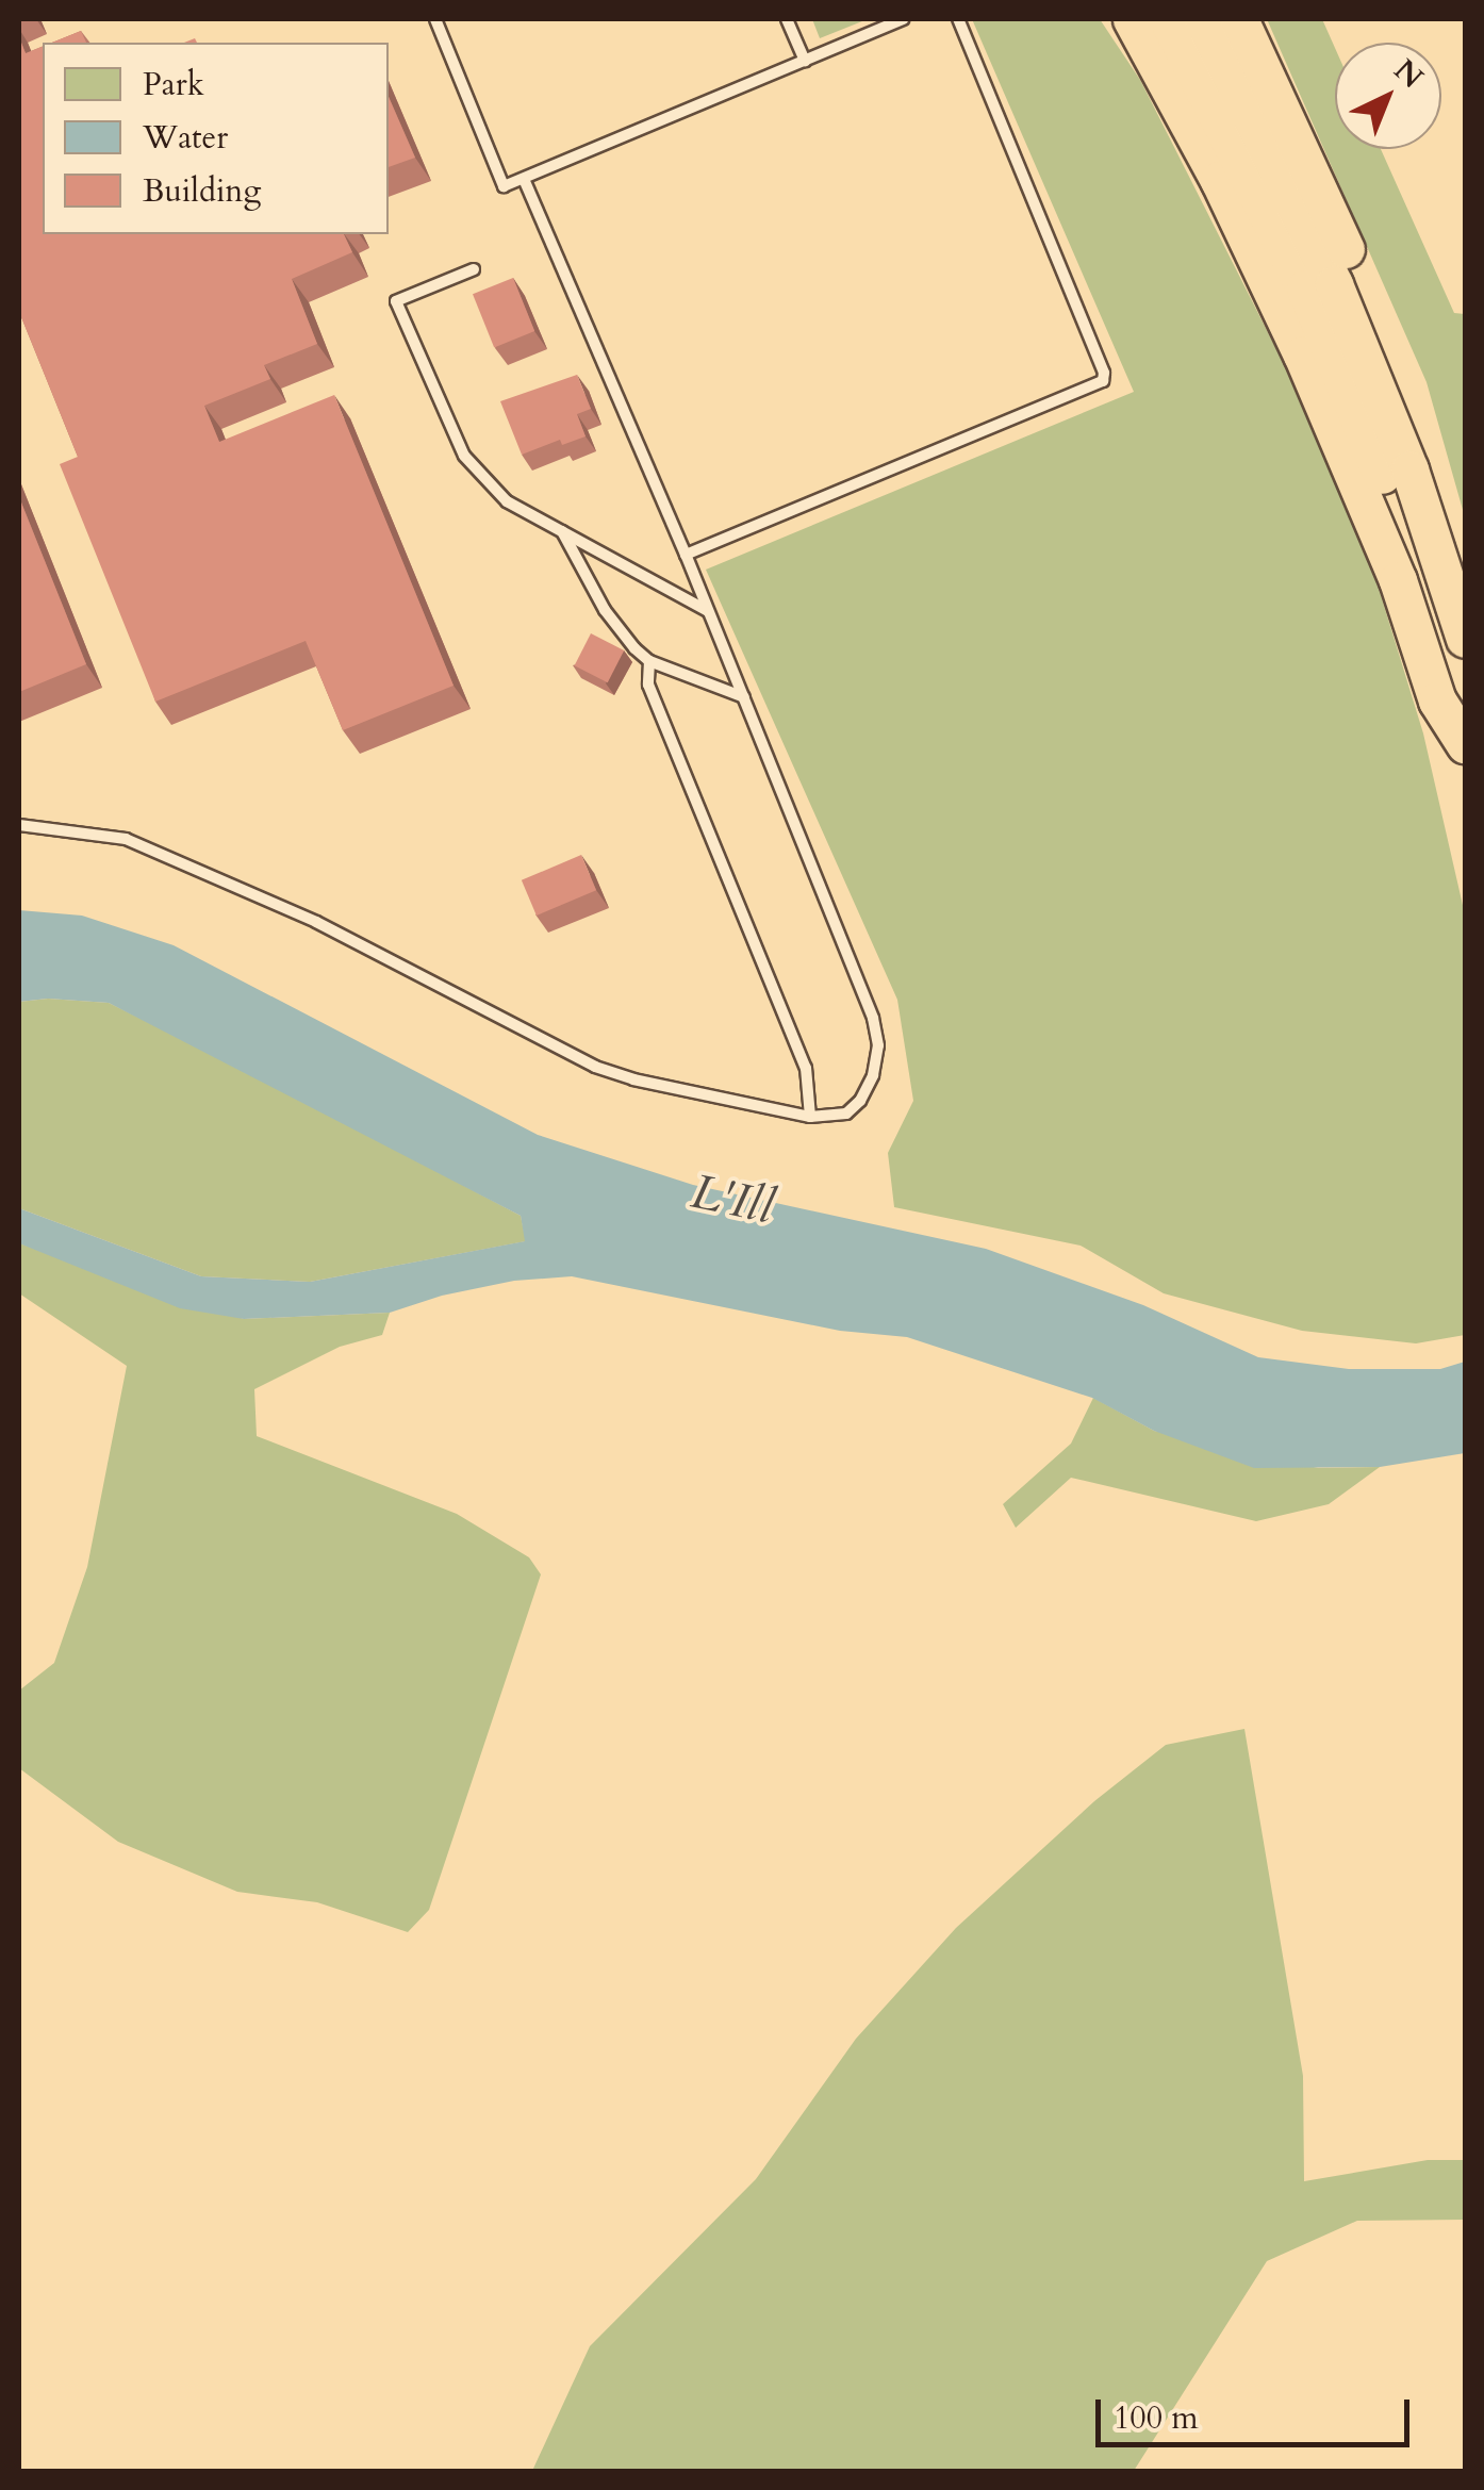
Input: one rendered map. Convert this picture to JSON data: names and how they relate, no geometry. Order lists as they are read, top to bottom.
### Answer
{
  "water": ["L'Ill"],
  "legend": ["Park", "Water", "Building"],
  "scale_bar": "100 m",
  "north": "top right"
}
